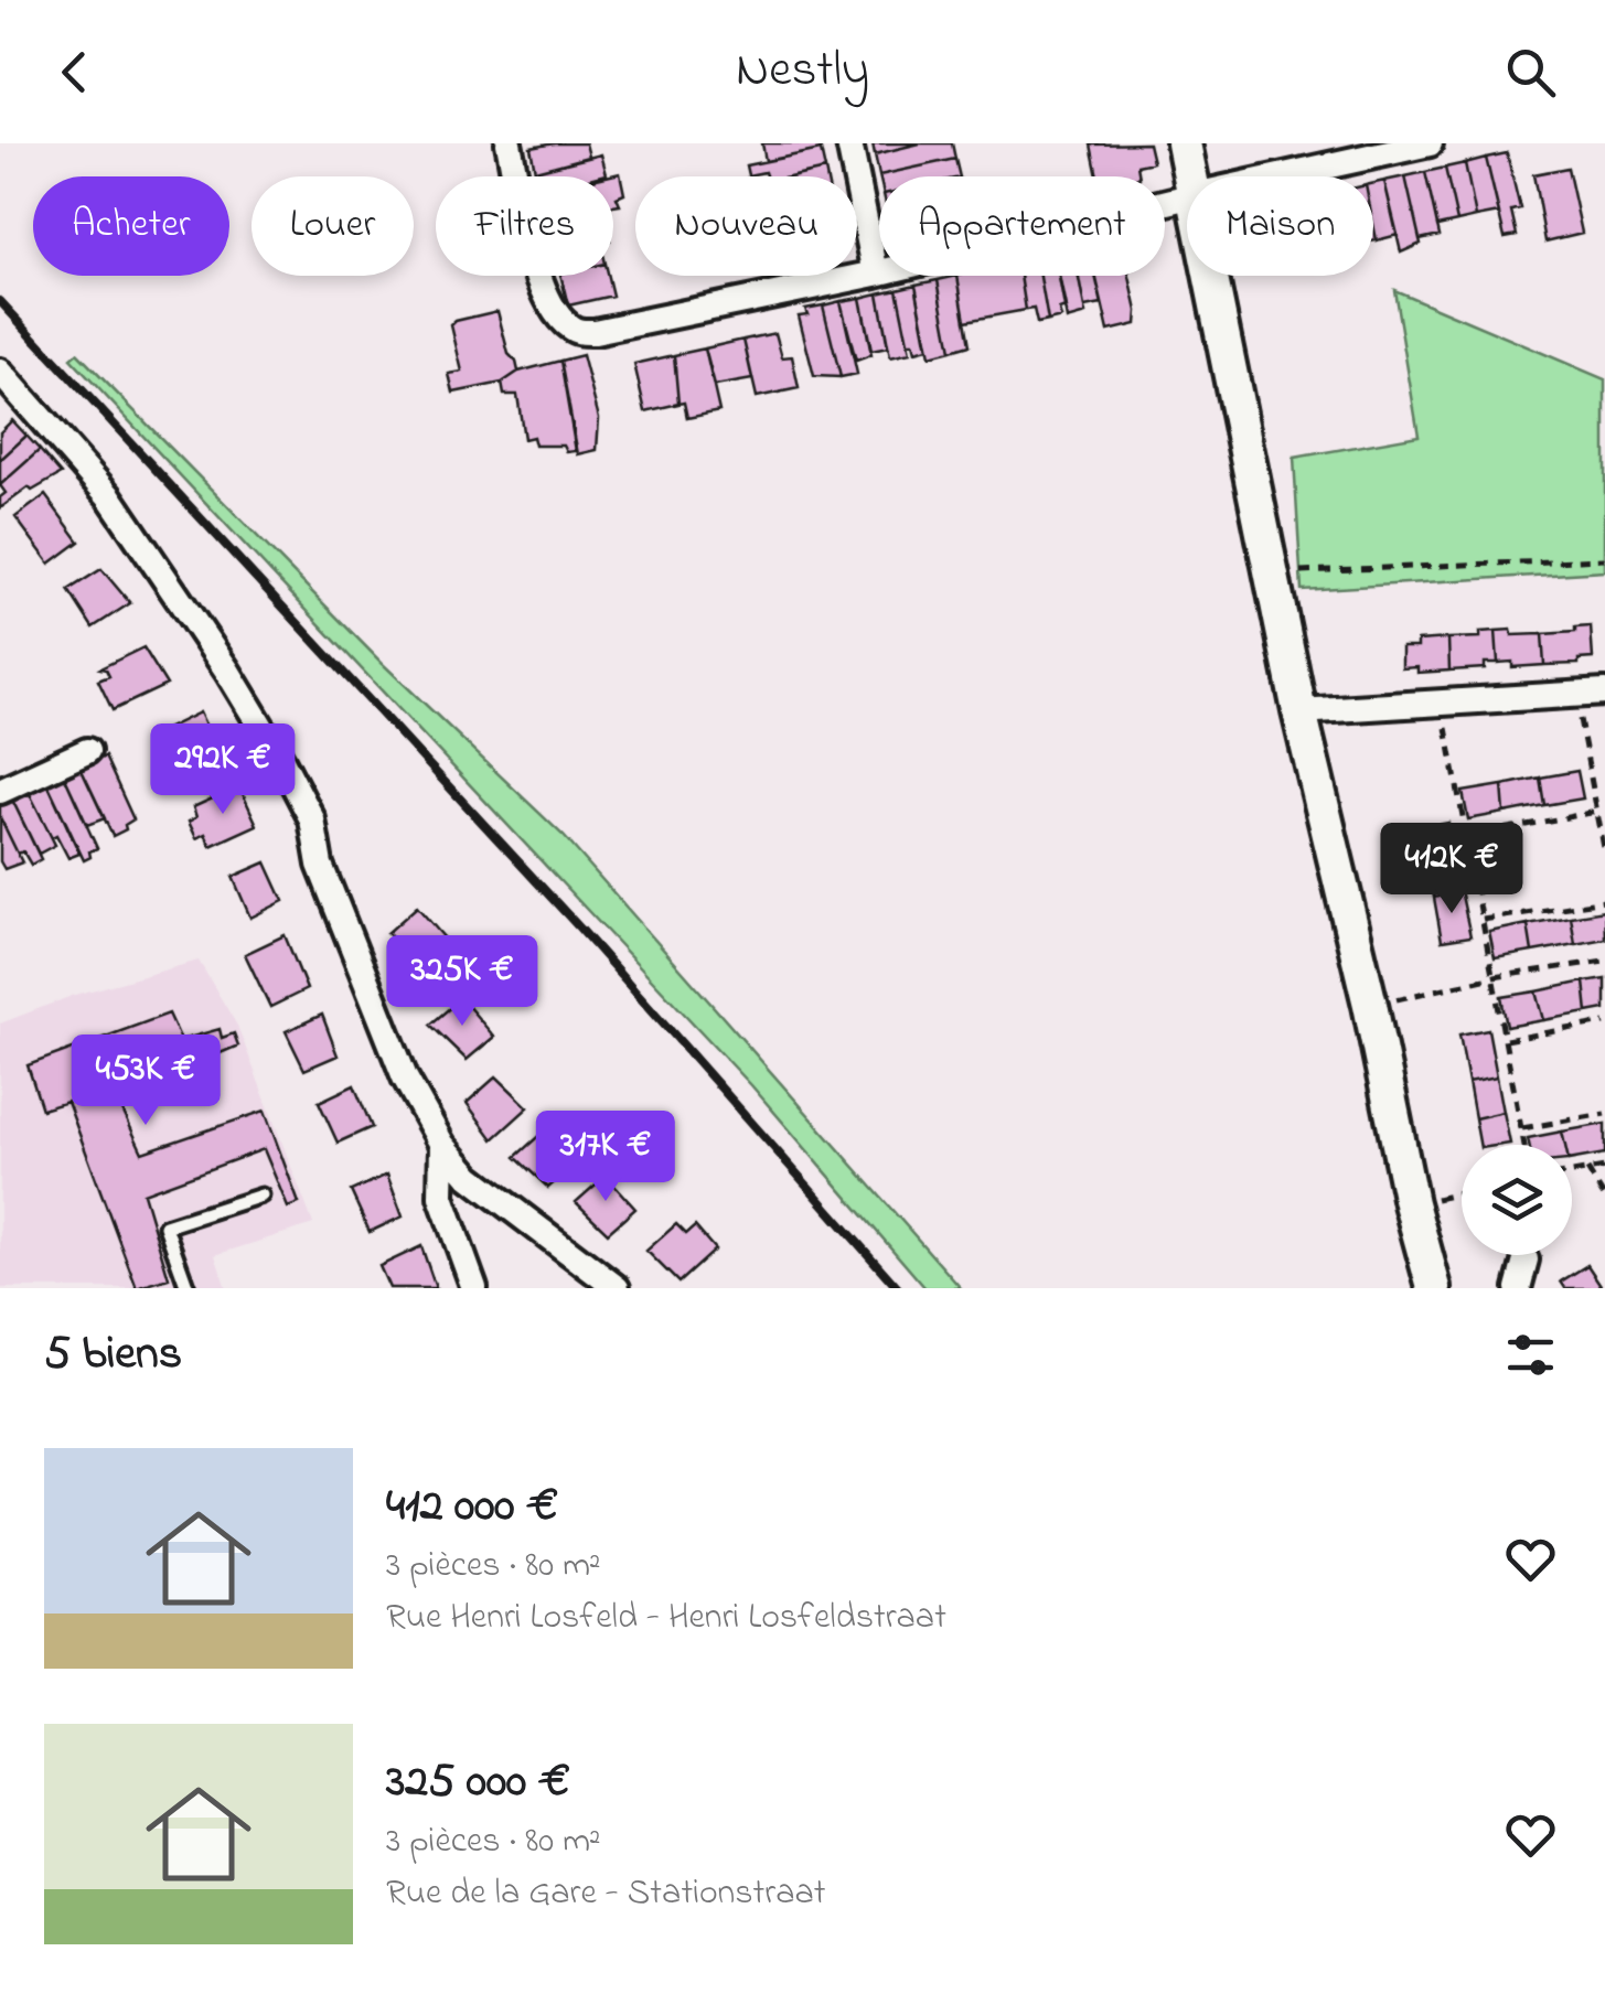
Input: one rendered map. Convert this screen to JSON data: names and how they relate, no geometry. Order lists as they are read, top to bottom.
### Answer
{
  "page": {
    "header": "Nestly",
    "chip": [
      "Acheter",
      "Louer",
      "Filtres",
      "Nouveau",
      "Appartement",
      "Maison"
    ],
    "price": [
      "292K €",
      "412K €",
      "325K €",
      "453K €",
      "317K €"
    ],
    "heading": "5 biens",
    "list": [
      {
        "name": "412 000 €",
        "note": "3 pièces · 80 m² · Rue Henri Losfeld - Henri Losfeldstraat"
      },
      {
        "name": "325 000 €",
        "note": "3 pièces · 80 m² · Rue de la Gare - Stationstraat"
      }
    ]
  }
}
